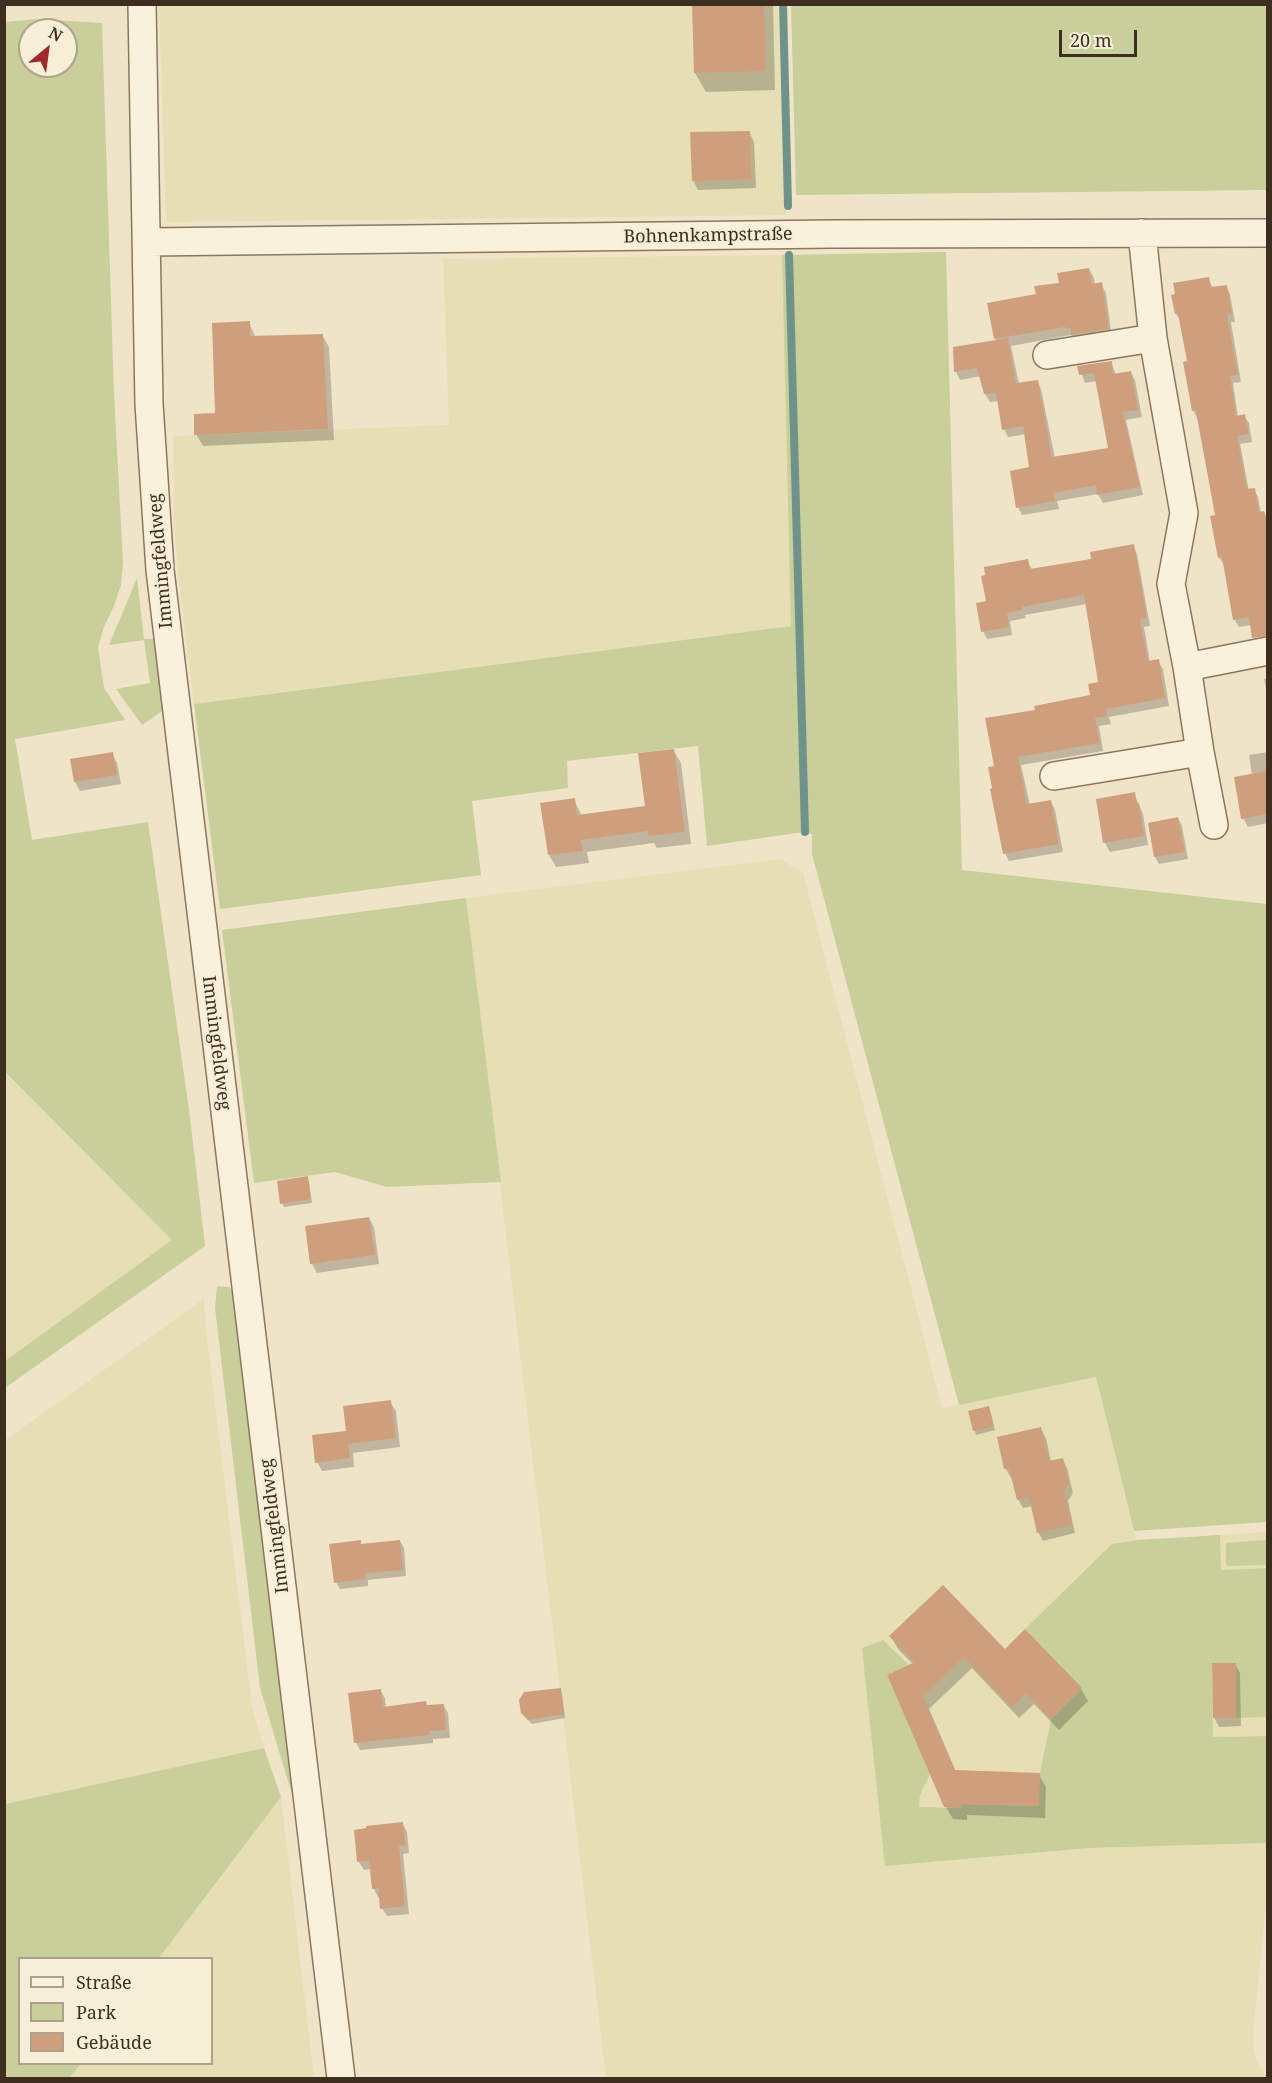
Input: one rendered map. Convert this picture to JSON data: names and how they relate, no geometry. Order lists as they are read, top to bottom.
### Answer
{
  "streets": {
    "street": ["Bohnenkampstraße", "Immingfeldweg"]
  },
  "crossings": [
    ["Bohnenkampstraße", "Immingfeldweg"]
  ],
  "legend": ["Straße", "Park", "Gebäude"],
  "scale_bar": "20 m",
  "north": "top right"
}
